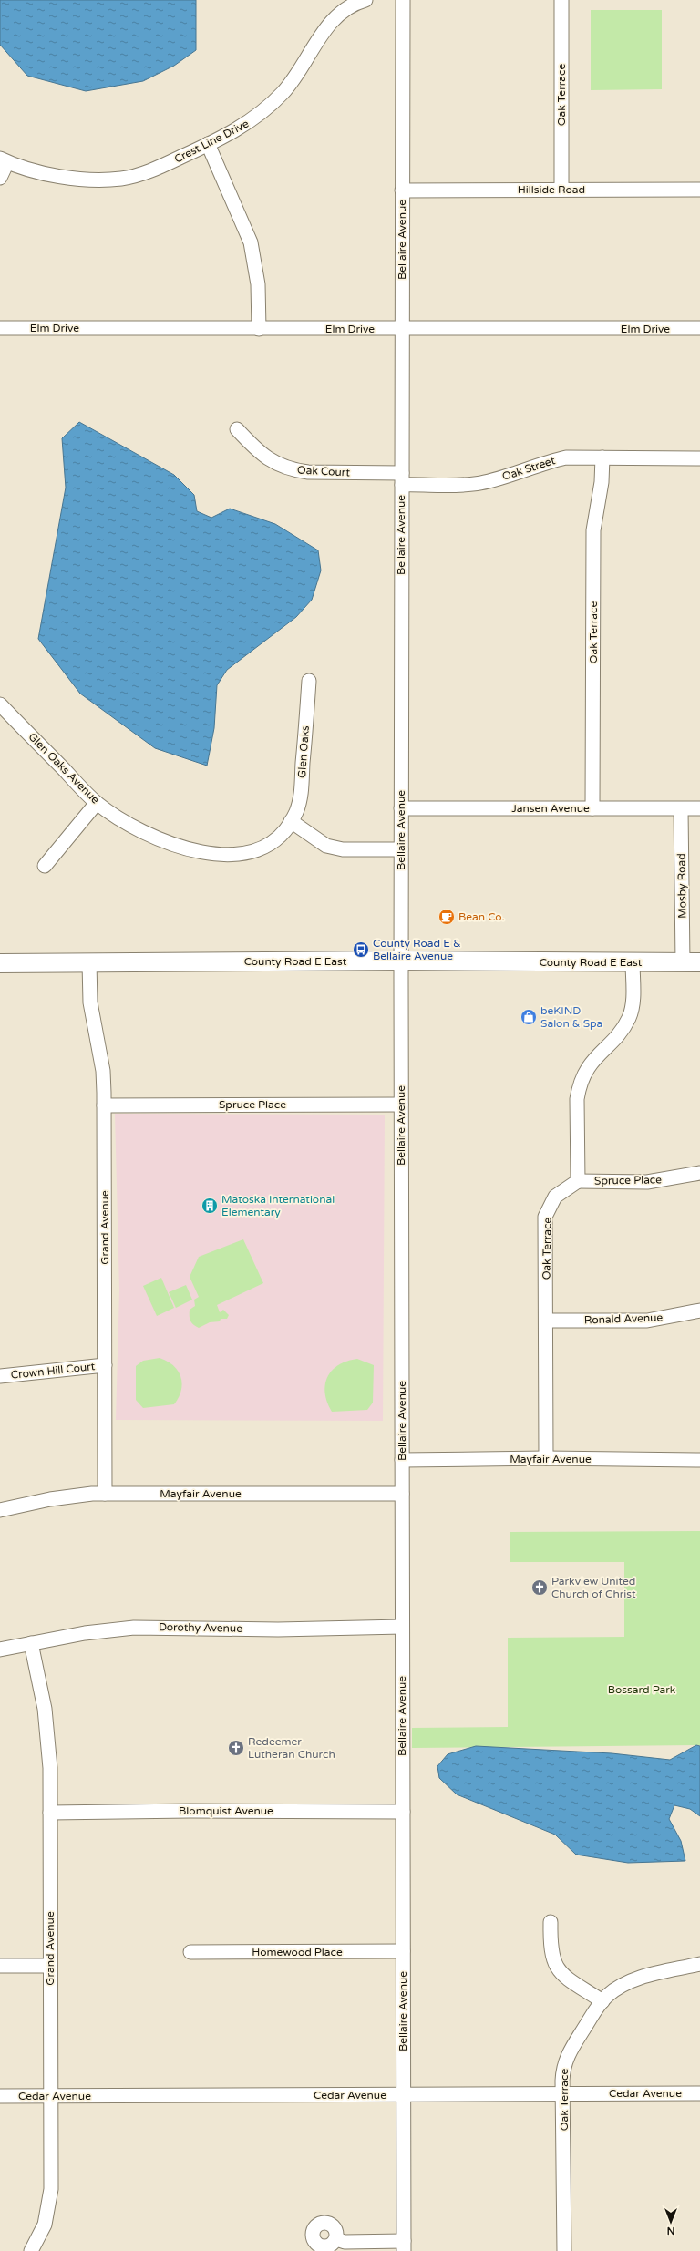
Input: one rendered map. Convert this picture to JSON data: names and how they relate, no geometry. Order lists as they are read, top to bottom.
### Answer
{
  "streets": {
    "main road": ["County Road E East"],
    "street": [
      "Oak Terrace",
      "Crest Line Drive",
      "Hillside Road",
      "Bellaire Avenue",
      "Elm Drive",
      "Oak Street",
      "Oak Court",
      "Glen Oaks",
      "Glen Oaks Avenue",
      "Jansen Avenue",
      "Mosby Road",
      "Spruce Place",
      "Grand Avenue",
      "Ronald Avenue",
      "Crown Hill Court",
      "Mayfair Avenue",
      "Dorothy Avenue",
      "Blomquist Avenue",
      "Homewood Place",
      "Cedar Avenue"
    ]
  },
  "crossings": [
    ["Oak Terrace", "Hillside Road"],
    ["Oak Terrace", "Oak Street"],
    ["Oak Terrace", "Jansen Avenue"],
    ["Oak Terrace", "Spruce Place"],
    ["Oak Terrace", "Ronald Avenue"],
    ["Oak Terrace", "Mayfair Avenue"],
    ["Oak Terrace", "Cedar Avenue"],
    ["Hillside Road", "Bellaire Avenue"],
    ["Bellaire Avenue", "Elm Drive"],
    ["Bellaire Avenue", "Oak Street"],
    ["Bellaire Avenue", "Oak Court"],
    ["Bellaire Avenue", "Jansen Avenue"],
    ["Bellaire Avenue", "County Road E East"],
    ["Bellaire Avenue", "Spruce Place"],
    ["Bellaire Avenue", "Mayfair Avenue"],
    ["Bellaire Avenue", "Dorothy Avenue"],
    ["Bellaire Avenue", "Blomquist Avenue"],
    ["Bellaire Avenue", "Homewood Place"],
    ["Bellaire Avenue", "Cedar Avenue"],
    ["Oak Street", "Oak Court"],
    ["Glen Oaks", "Glen Oaks Avenue"],
    ["Jansen Avenue", "Mosby Road"],
    ["Mosby Road", "County Road E East"],
    ["County Road E East", "Grand Avenue"],
    ["Spruce Place", "Grand Avenue"],
    ["Grand Avenue", "Crown Hill Court"],
    ["Grand Avenue", "Mayfair Avenue"],
    ["Grand Avenue", "Dorothy Avenue"],
    ["Grand Avenue", "Blomquist Avenue"],
    ["Grand Avenue", "Cedar Avenue"]
  ],
  "parks": ["Bossard Park"],
  "places": {
    "cafe": ["Bean Co."],
    "bus stop": ["County Road E & Bellaire Avenue"],
    "shop": ["beKIND Salon & Spa"],
    "building": ["Matoska International Elementary"],
    "church": ["Parkview United Church of Christ", "Redeemer Lutheran Church"]
  },
  "north": "bottom"
}
